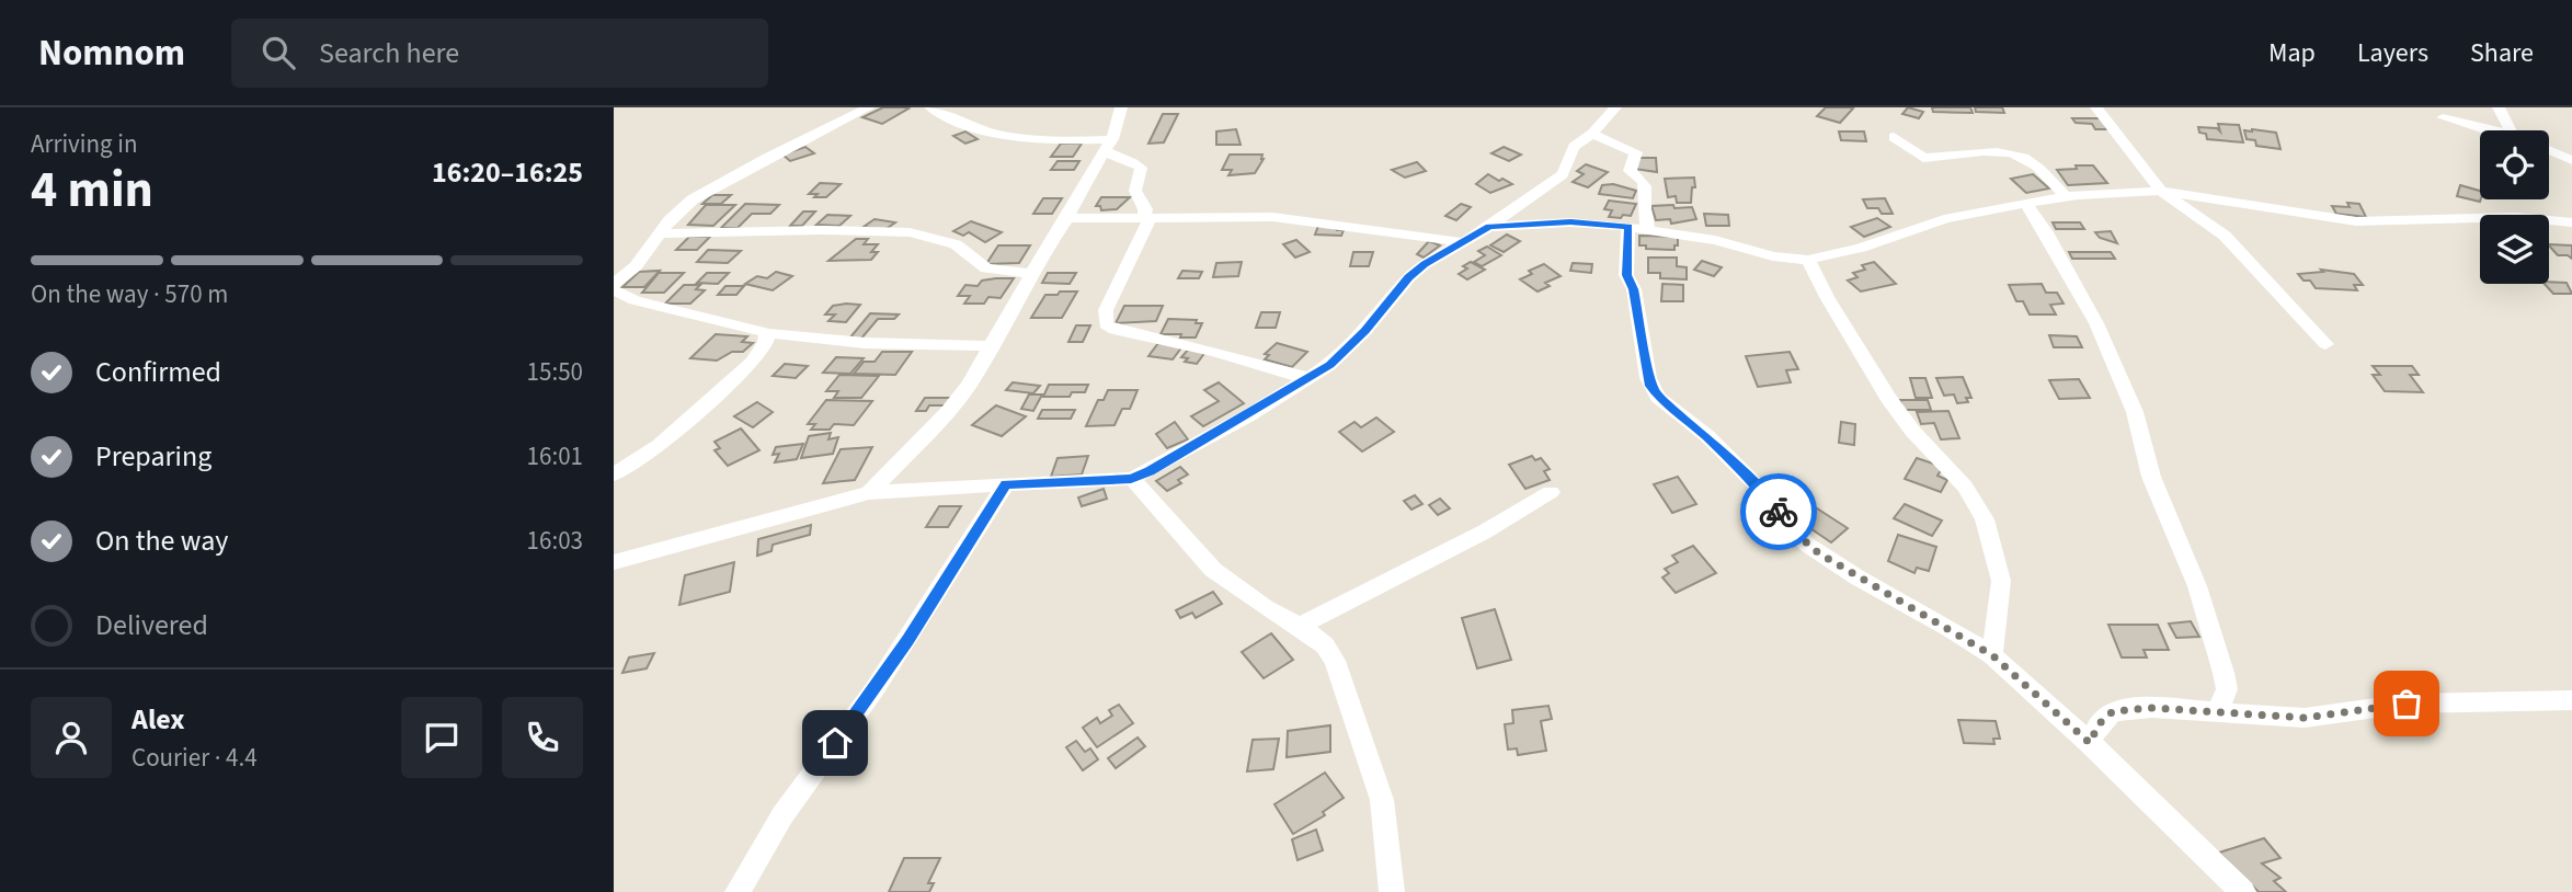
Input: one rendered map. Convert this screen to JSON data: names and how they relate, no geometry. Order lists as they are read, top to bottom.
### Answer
{
  "page": {
    "header": "Nomnom",
    "search": "Search here",
    "nav": ["Map", "Layers", "Share"],
    "heading": ["4 min", "Arriving in", "16:20–16:25"],
    "panel": ["Alex", "Courier · 4.4"],
    "bar": "On the way · 570 m",
    "list": [
      ["Confirmed", "15:50"],
      ["Preparing", "16:01"],
      ["On the way", "16:03"],
      "Delivered"
    ]
  }
}
